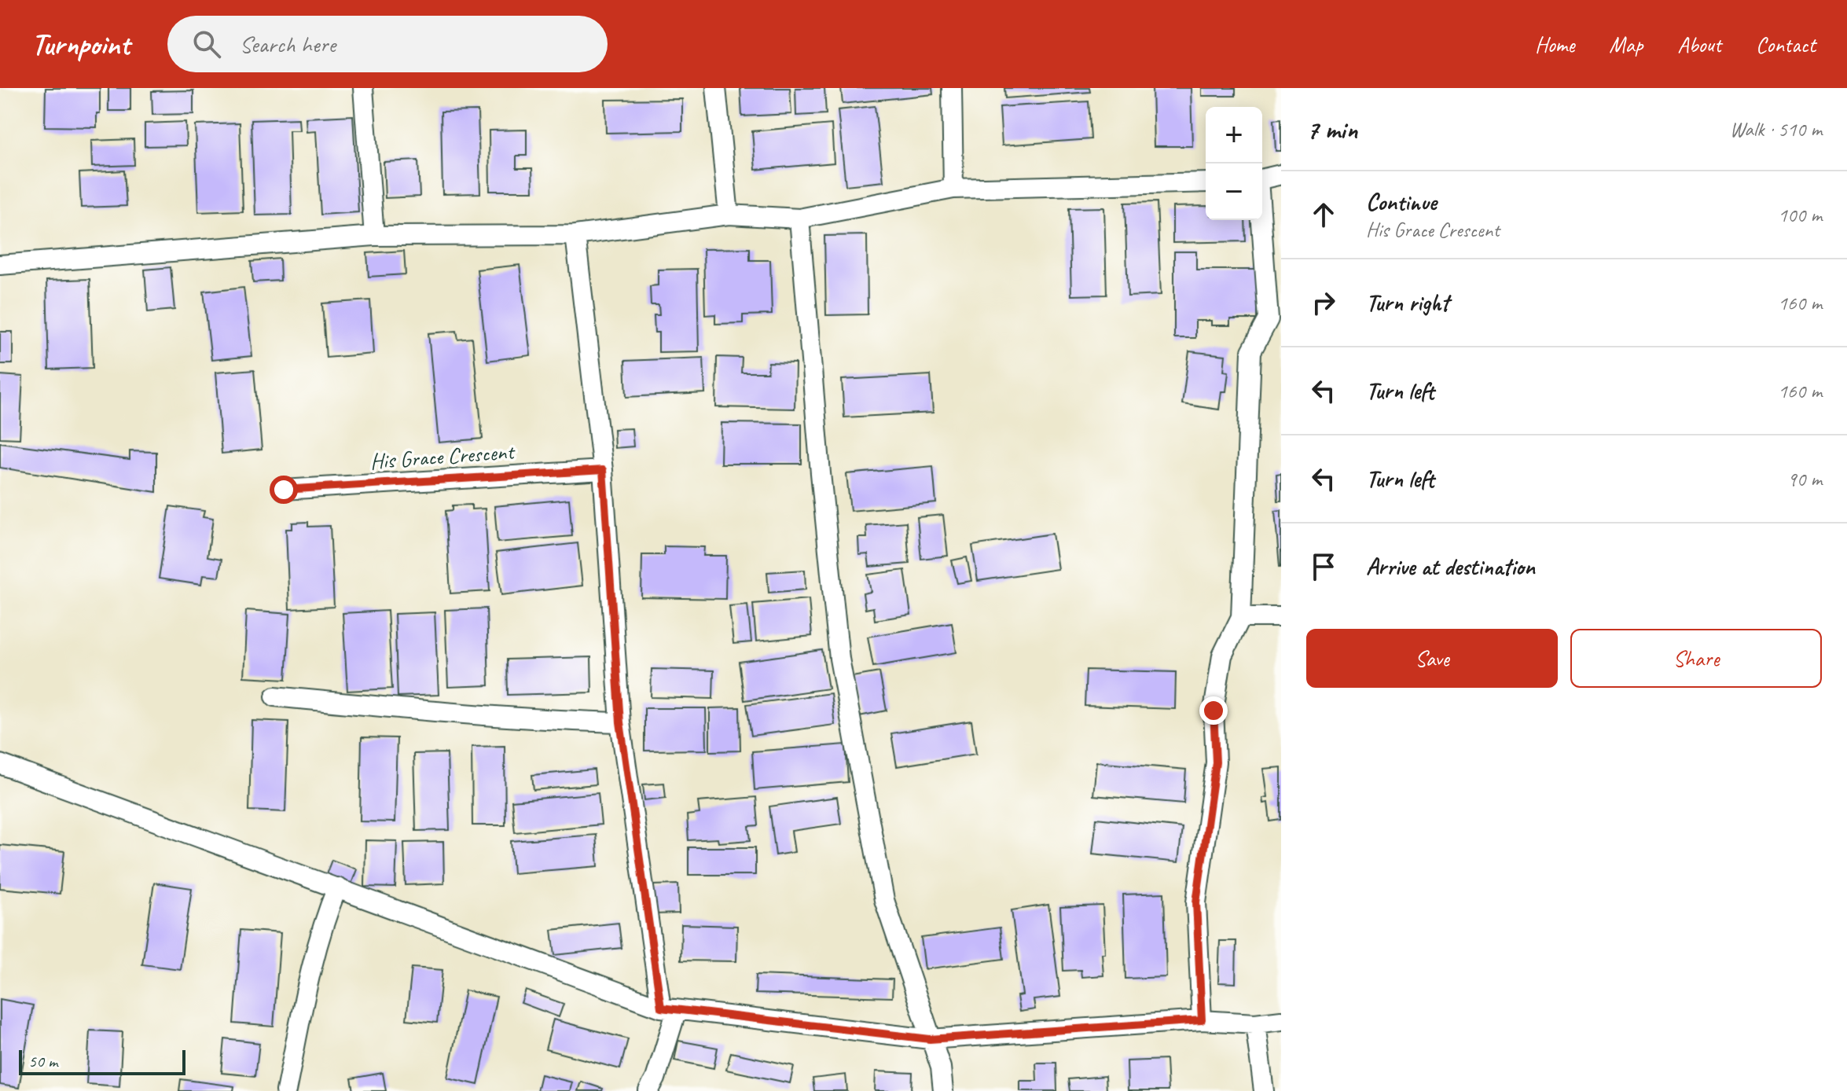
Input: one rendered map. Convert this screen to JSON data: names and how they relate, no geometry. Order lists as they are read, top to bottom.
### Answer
{
  "streets": {
    "street": ["His Grace Crescent"]
  },
  "scale_bar": "50 m",
  "page": {
    "header": "Turnpoint",
    "search": "Search here",
    "nav": [
      "Home",
      "Map",
      "About",
      "Contact"
    ],
    "heading": ["7 min", "Walk · 510 m"],
    "map_buttons": ["+", "−"],
    "list": [
      ["Continue", "His Grace Crescent", "100 m"],
      ["Turn right", "160 m"],
      ["Turn left", "160 m"],
      ["Turn left", "90 m"],
      "Arrive at destination"
    ],
    "buttons": ["Save", "Share"],
    "scale": "50 m"
  }
}
